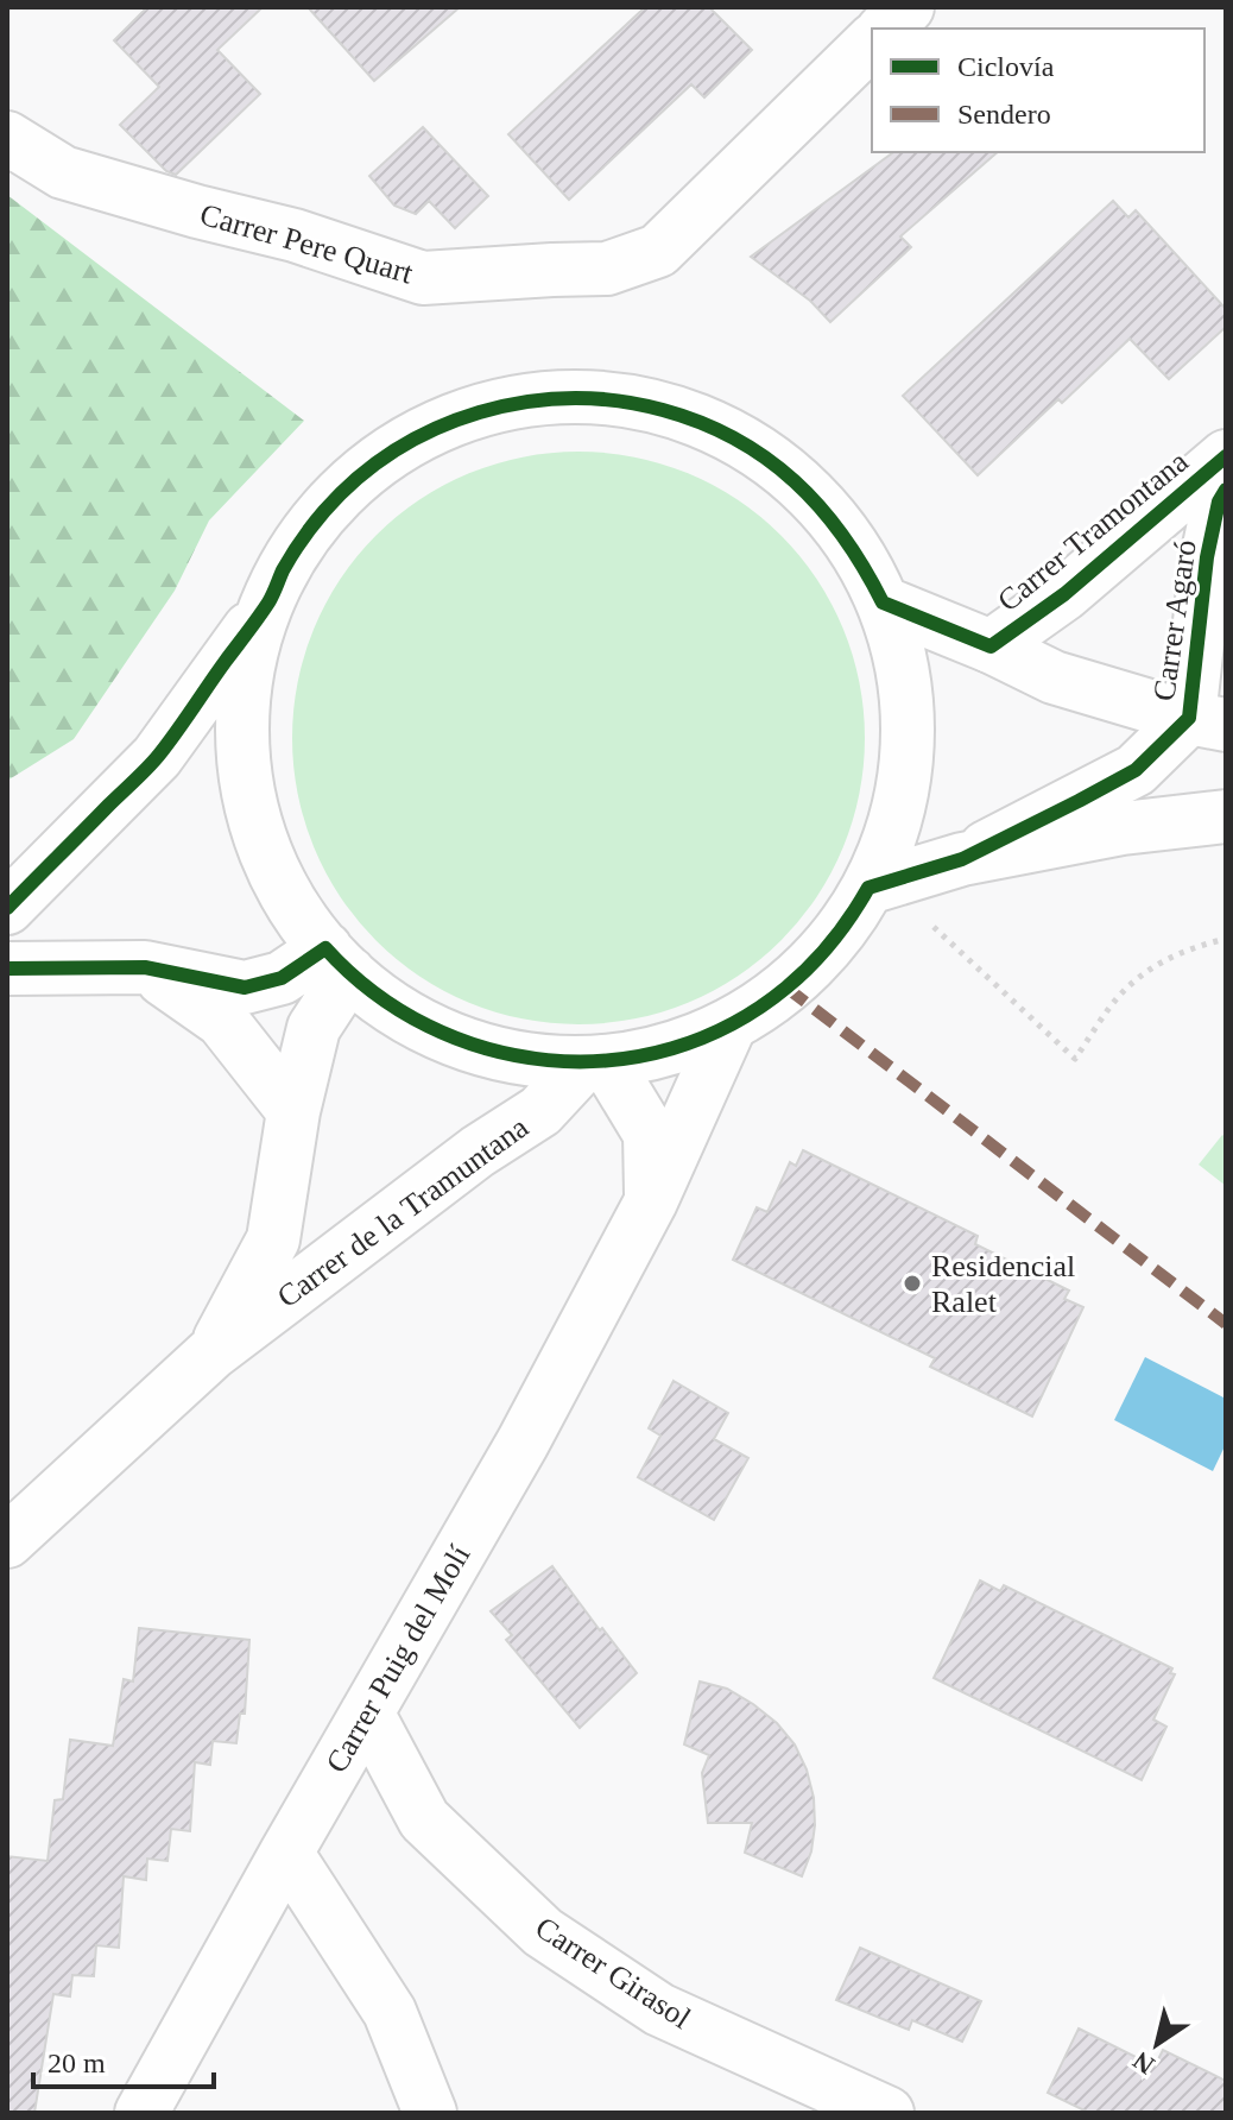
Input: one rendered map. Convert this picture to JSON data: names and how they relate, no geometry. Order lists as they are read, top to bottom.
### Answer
{
  "streets": {
    "main road": [
      "Carrer Pere Quart",
      "Carrer Tramontana",
      "Carrer Agaró",
      "Carrer de la Tramuntana",
      "Carrer Puig del Molí",
      "Carrer Girasol"
    ]
  },
  "crossings": [
    ["Carrer Puig del Molí", "Carrer Girasol"]
  ],
  "places": ["Residencial Ralet"],
  "legend": ["Ciclovía", "Sendero"],
  "scale_bar": "20 m",
  "north": "bottom left"
}
